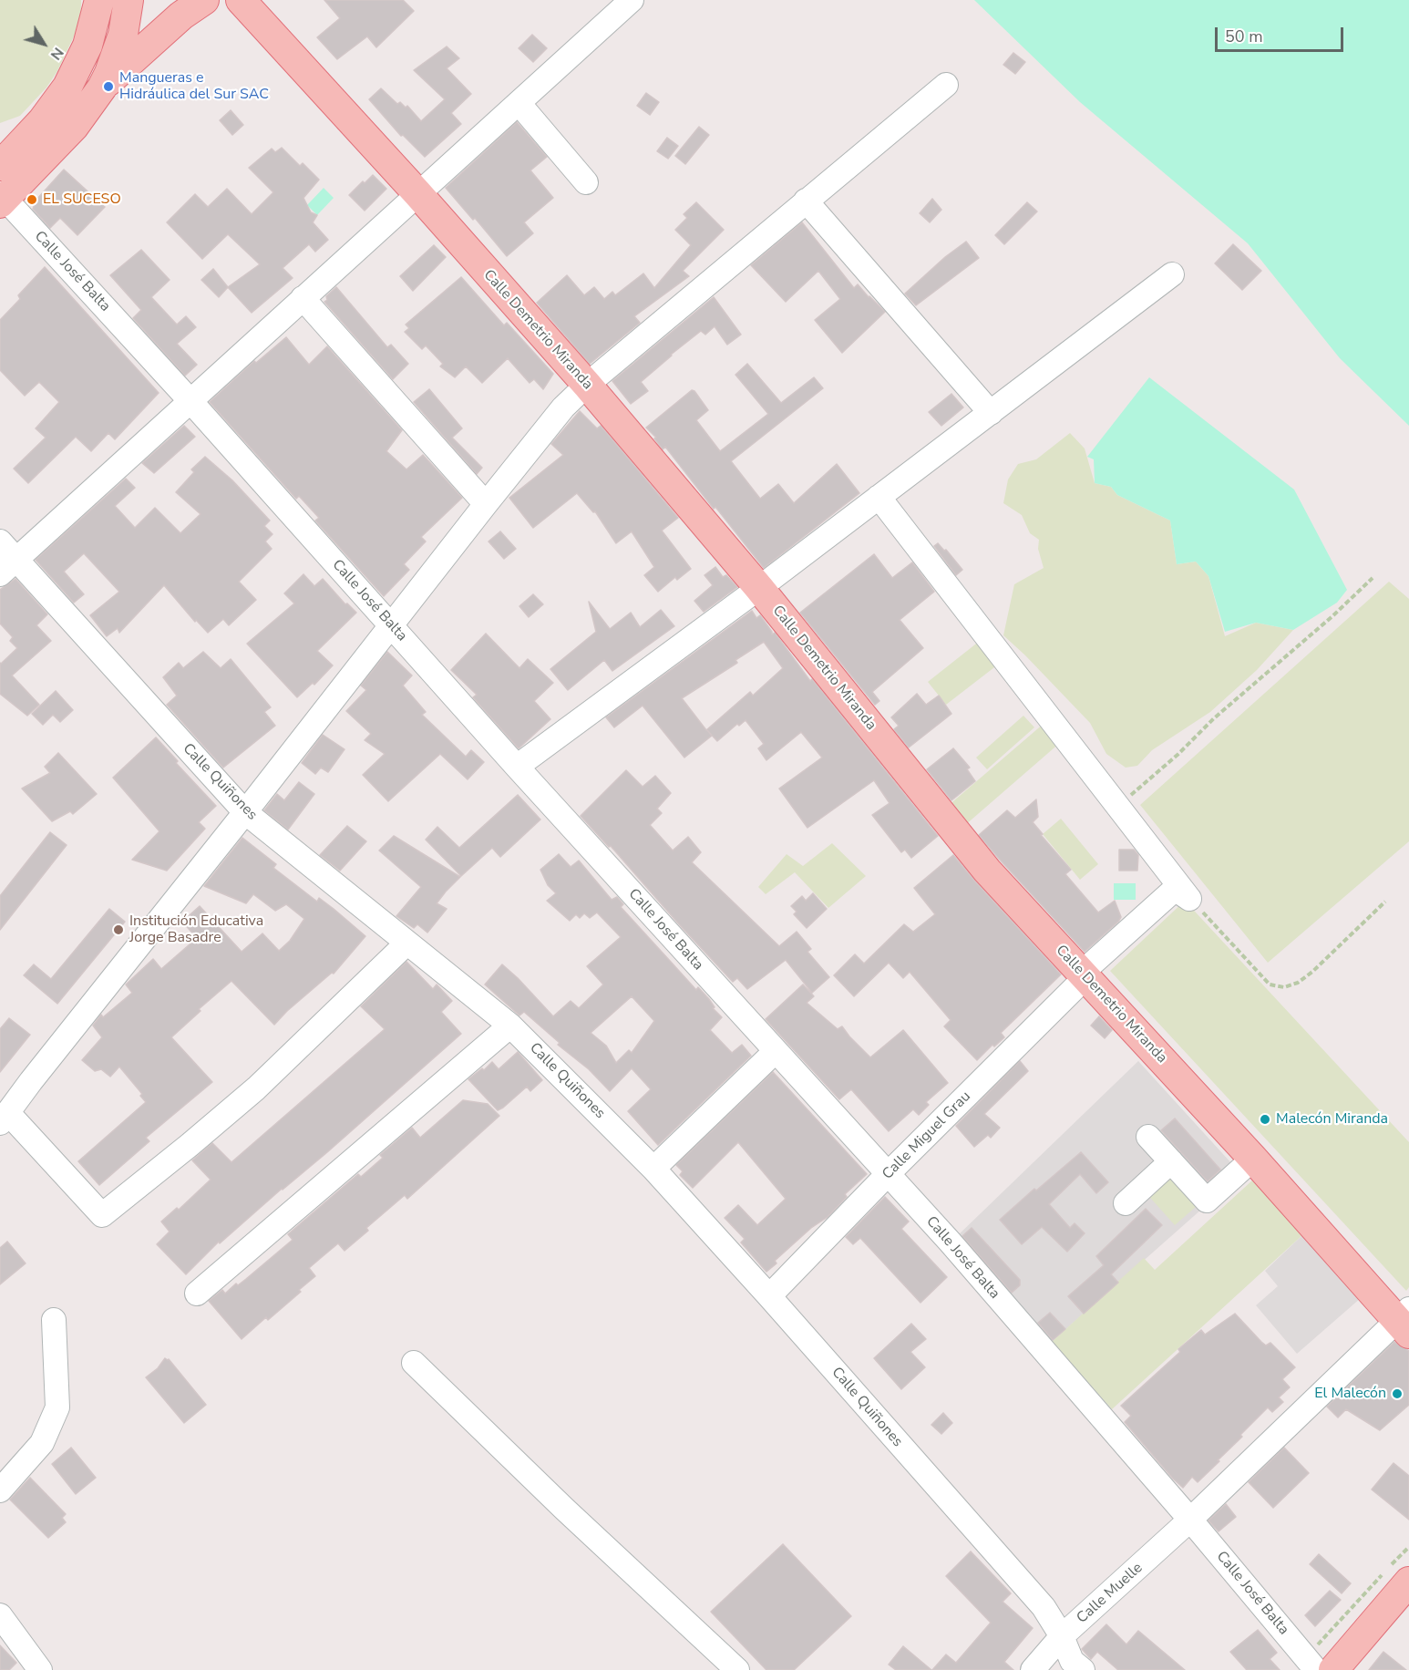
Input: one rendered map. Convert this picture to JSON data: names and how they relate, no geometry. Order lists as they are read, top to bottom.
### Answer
{
  "streets": {
    "main road": ["Calle Demetrio Miranda"],
    "street": [
      "Calle José Balta",
      "Calle Quiñones",
      "Calle Miguel Grau",
      "Calle Muelle"
    ]
  },
  "crossings": [
    ["Calle José Balta", "Calle Miguel Grau"],
    ["Calle José Balta", "Calle Muelle"],
    ["Calle Demetrio Miranda", "Calle Miguel Grau"],
    ["Calle Demetrio Miranda", "Calle Muelle"],
    ["Calle Quiñones", "Calle Miguel Grau"],
    ["Calle Quiñones", "Calle Muelle"]
  ],
  "places": [
    "Mangueras e Hidráulica del Sur SAC",
    "EL SUCESO",
    "Institución Educativa Jorge Basadre",
    "Malecón Miranda",
    "El Malecón"
  ],
  "scale_bar": "50 m",
  "north": "bottom right"
}
